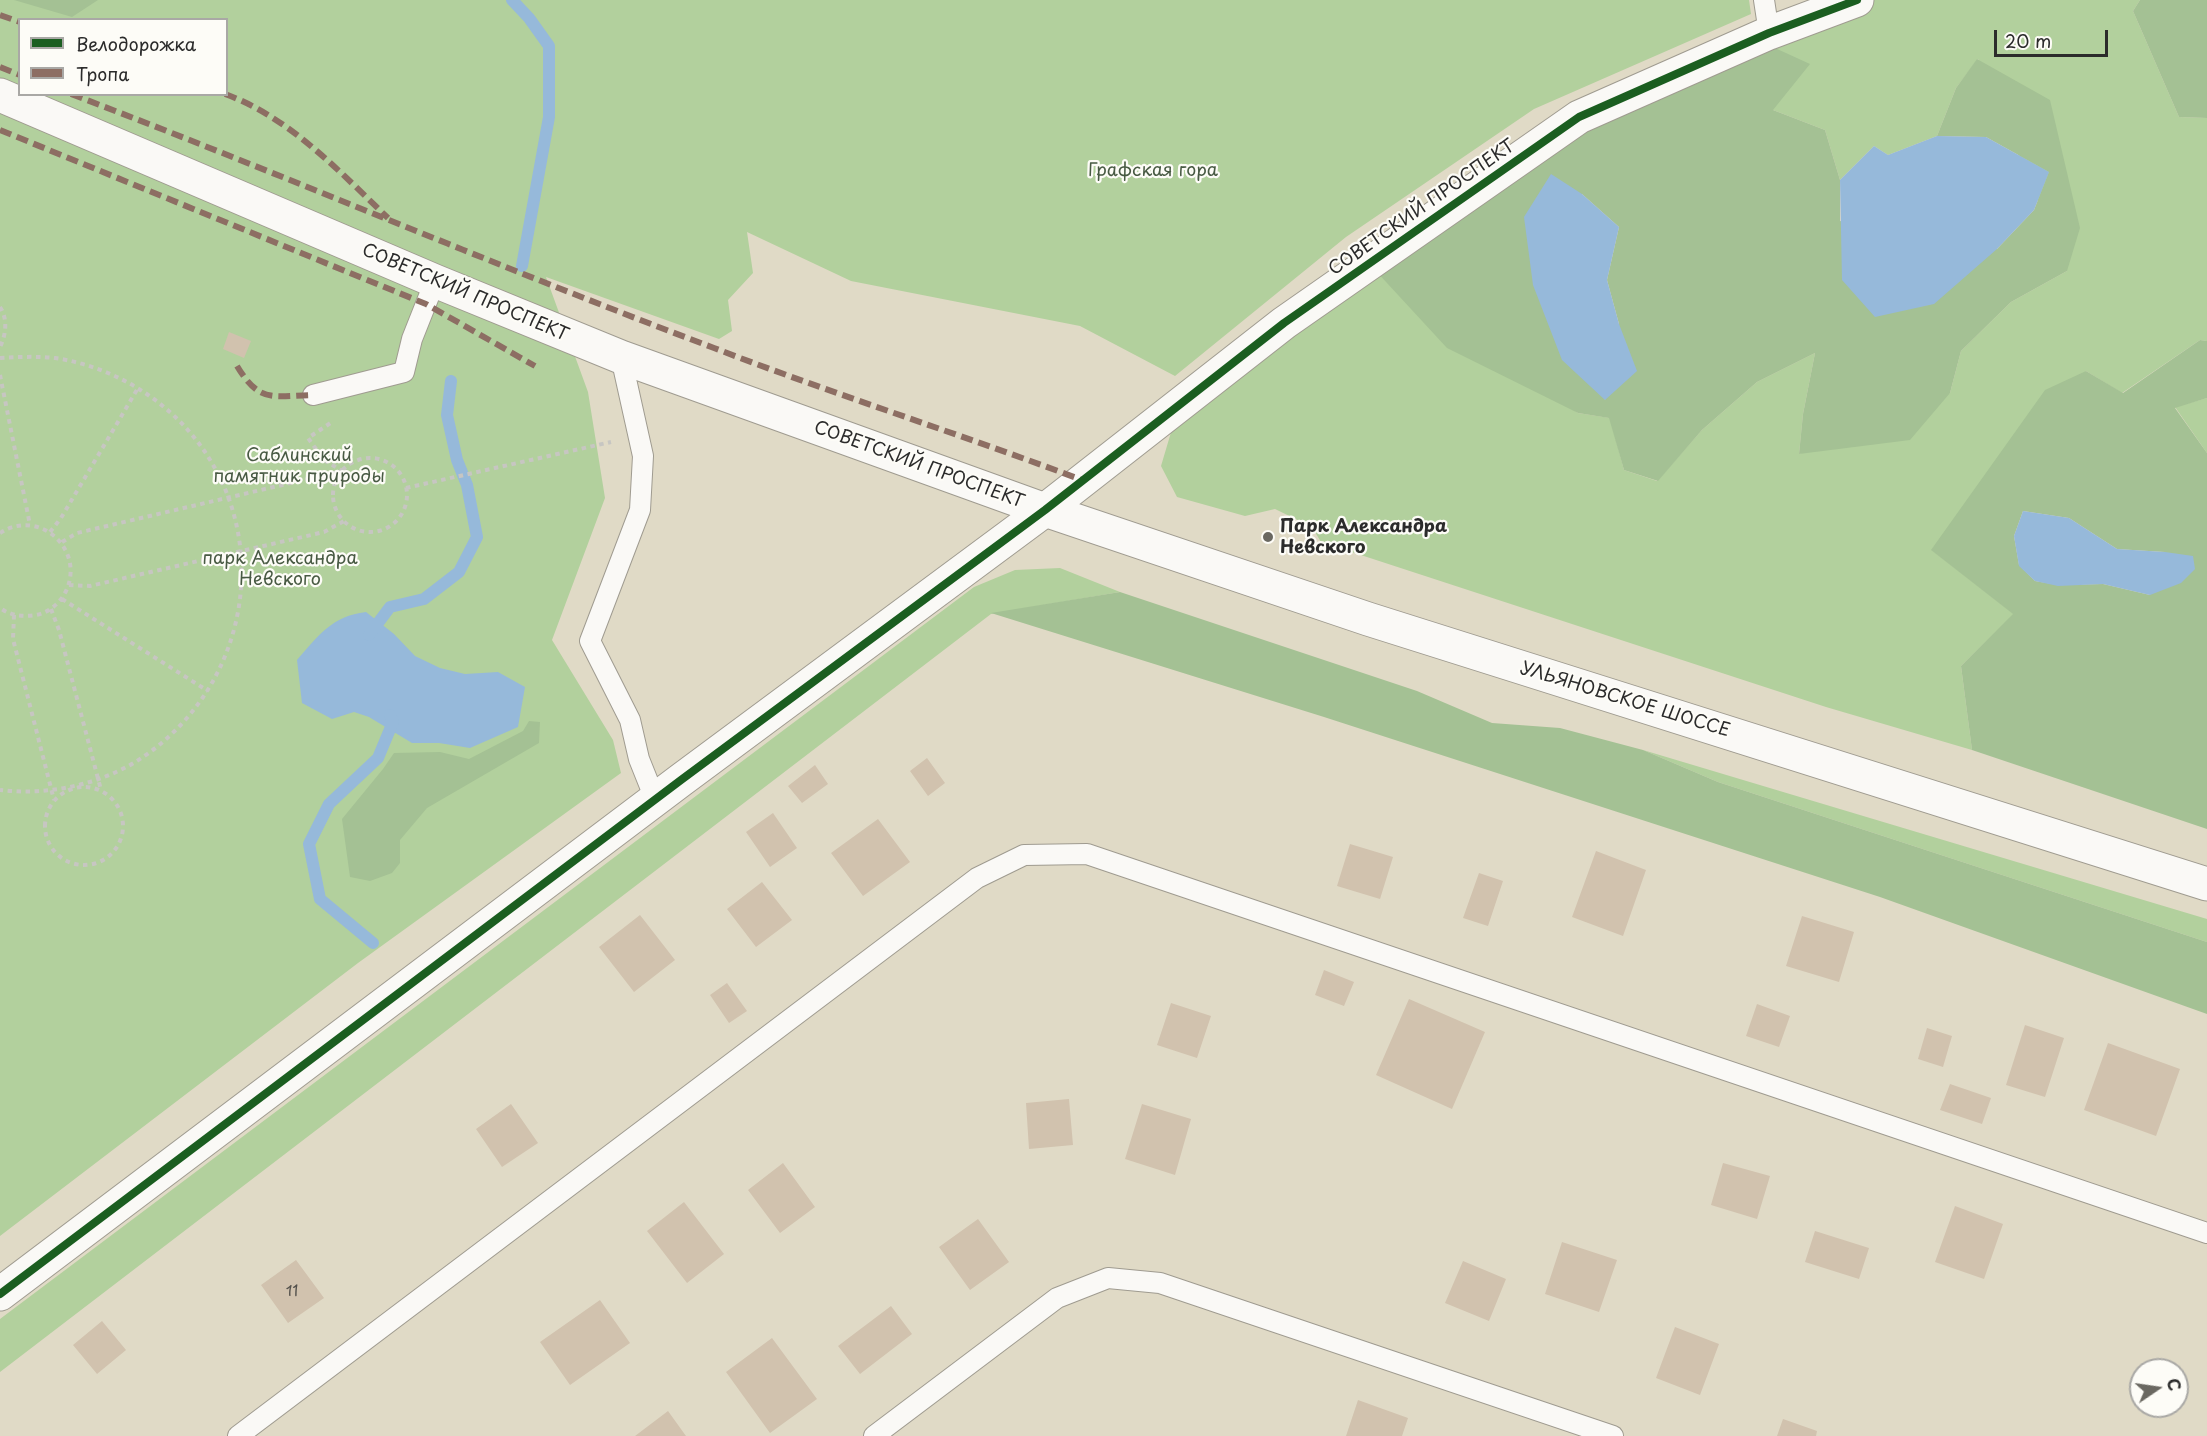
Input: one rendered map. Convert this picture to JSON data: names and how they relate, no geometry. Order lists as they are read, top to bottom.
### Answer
{
  "streets": {
    "main road": ["СОВЕТСКИЙ ПРОСПЕКТ", "УЛЬЯНОВСКОЕ ШОССЕ"]
  },
  "crossings": [
    ["СОВЕТСКИЙ ПРОСПЕКТ", "УЛЬЯНОВСКОЕ ШОССЕ"]
  ],
  "parks": ["Графская гора", "Саблинский памятник природы", "парк Александра Невского"],
  "places": ["Парк Александра Невского"],
  "house_numbers": ["11"],
  "legend": ["Велодорожка", "Тропа"],
  "scale_bar": "20 m",
  "north": "right"
}
